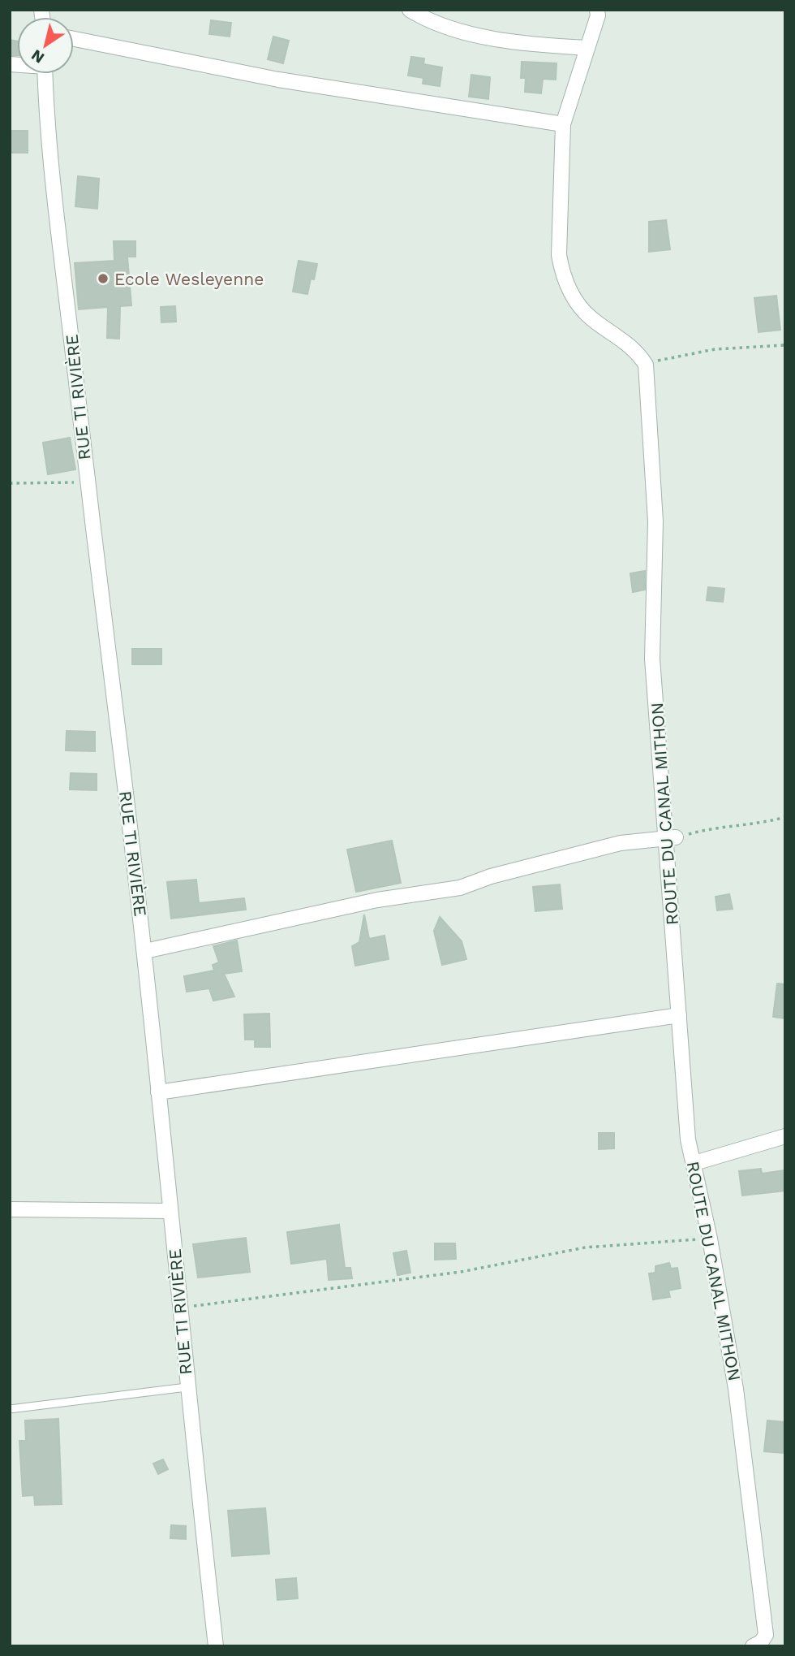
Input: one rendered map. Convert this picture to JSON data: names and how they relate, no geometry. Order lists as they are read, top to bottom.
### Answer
{
  "streets": {
    "street": ["RUE TI RIVIÈRE", "ROUTE DU CANAL MITHON"]
  },
  "places": ["Ecole Wesleyenne"],
  "north": "bottom left"
}
